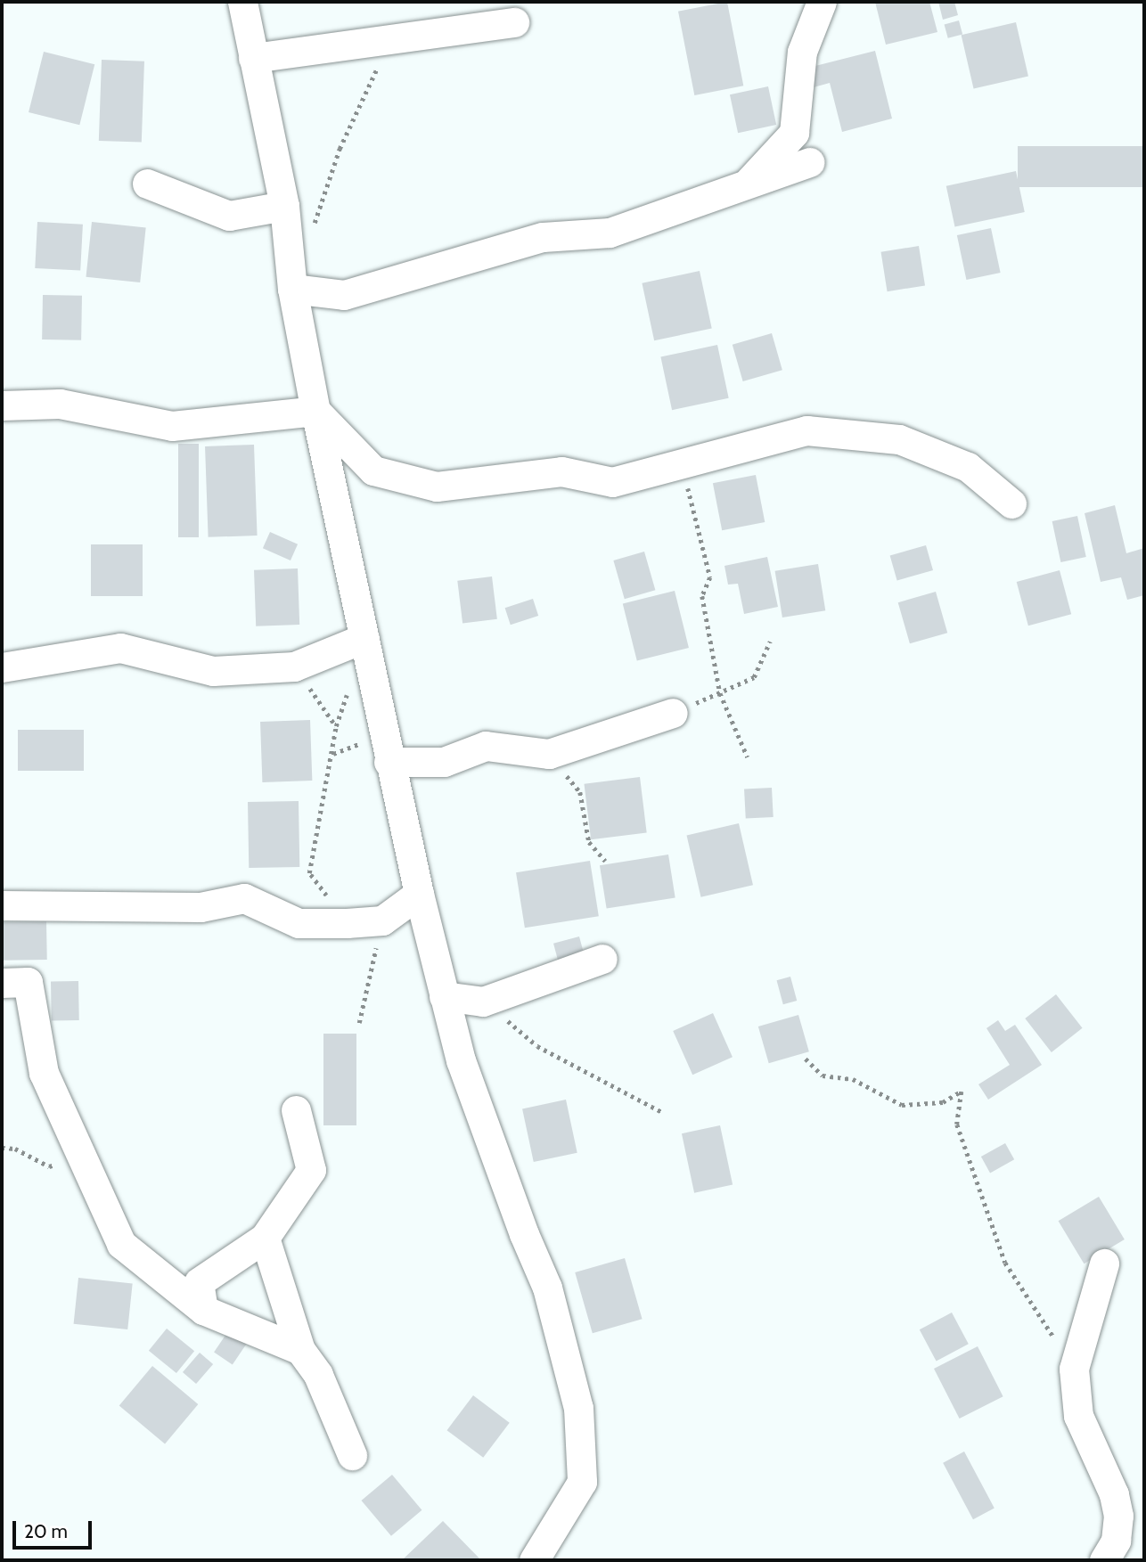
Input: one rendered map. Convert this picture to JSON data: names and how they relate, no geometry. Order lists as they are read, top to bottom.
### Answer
{
  "scale_bar": "20 m"
}
